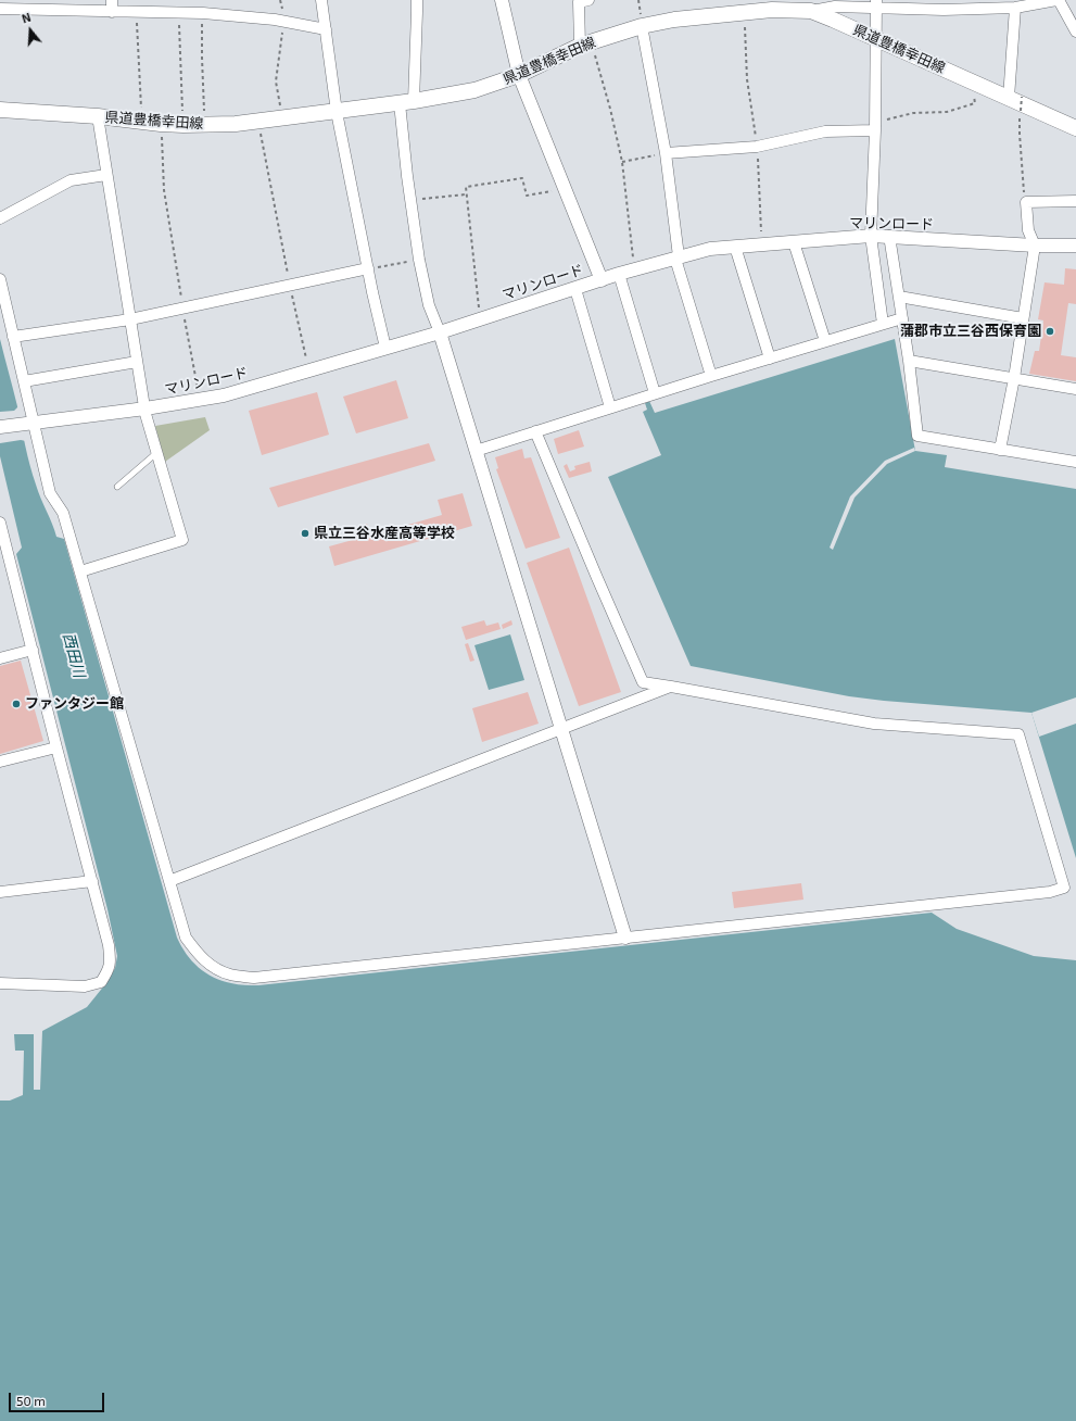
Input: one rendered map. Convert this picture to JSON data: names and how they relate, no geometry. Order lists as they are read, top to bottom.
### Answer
{
  "streets": {
    "main road": ["県道豊橋幸田線"],
    "street": ["マリンロード"]
  },
  "water": ["西田川"],
  "places": ["蒲郡市立三谷西保育園", "県立三谷水産高等学校", "ファンタジー館"],
  "scale_bar": "50 m",
  "north": "top"
}
